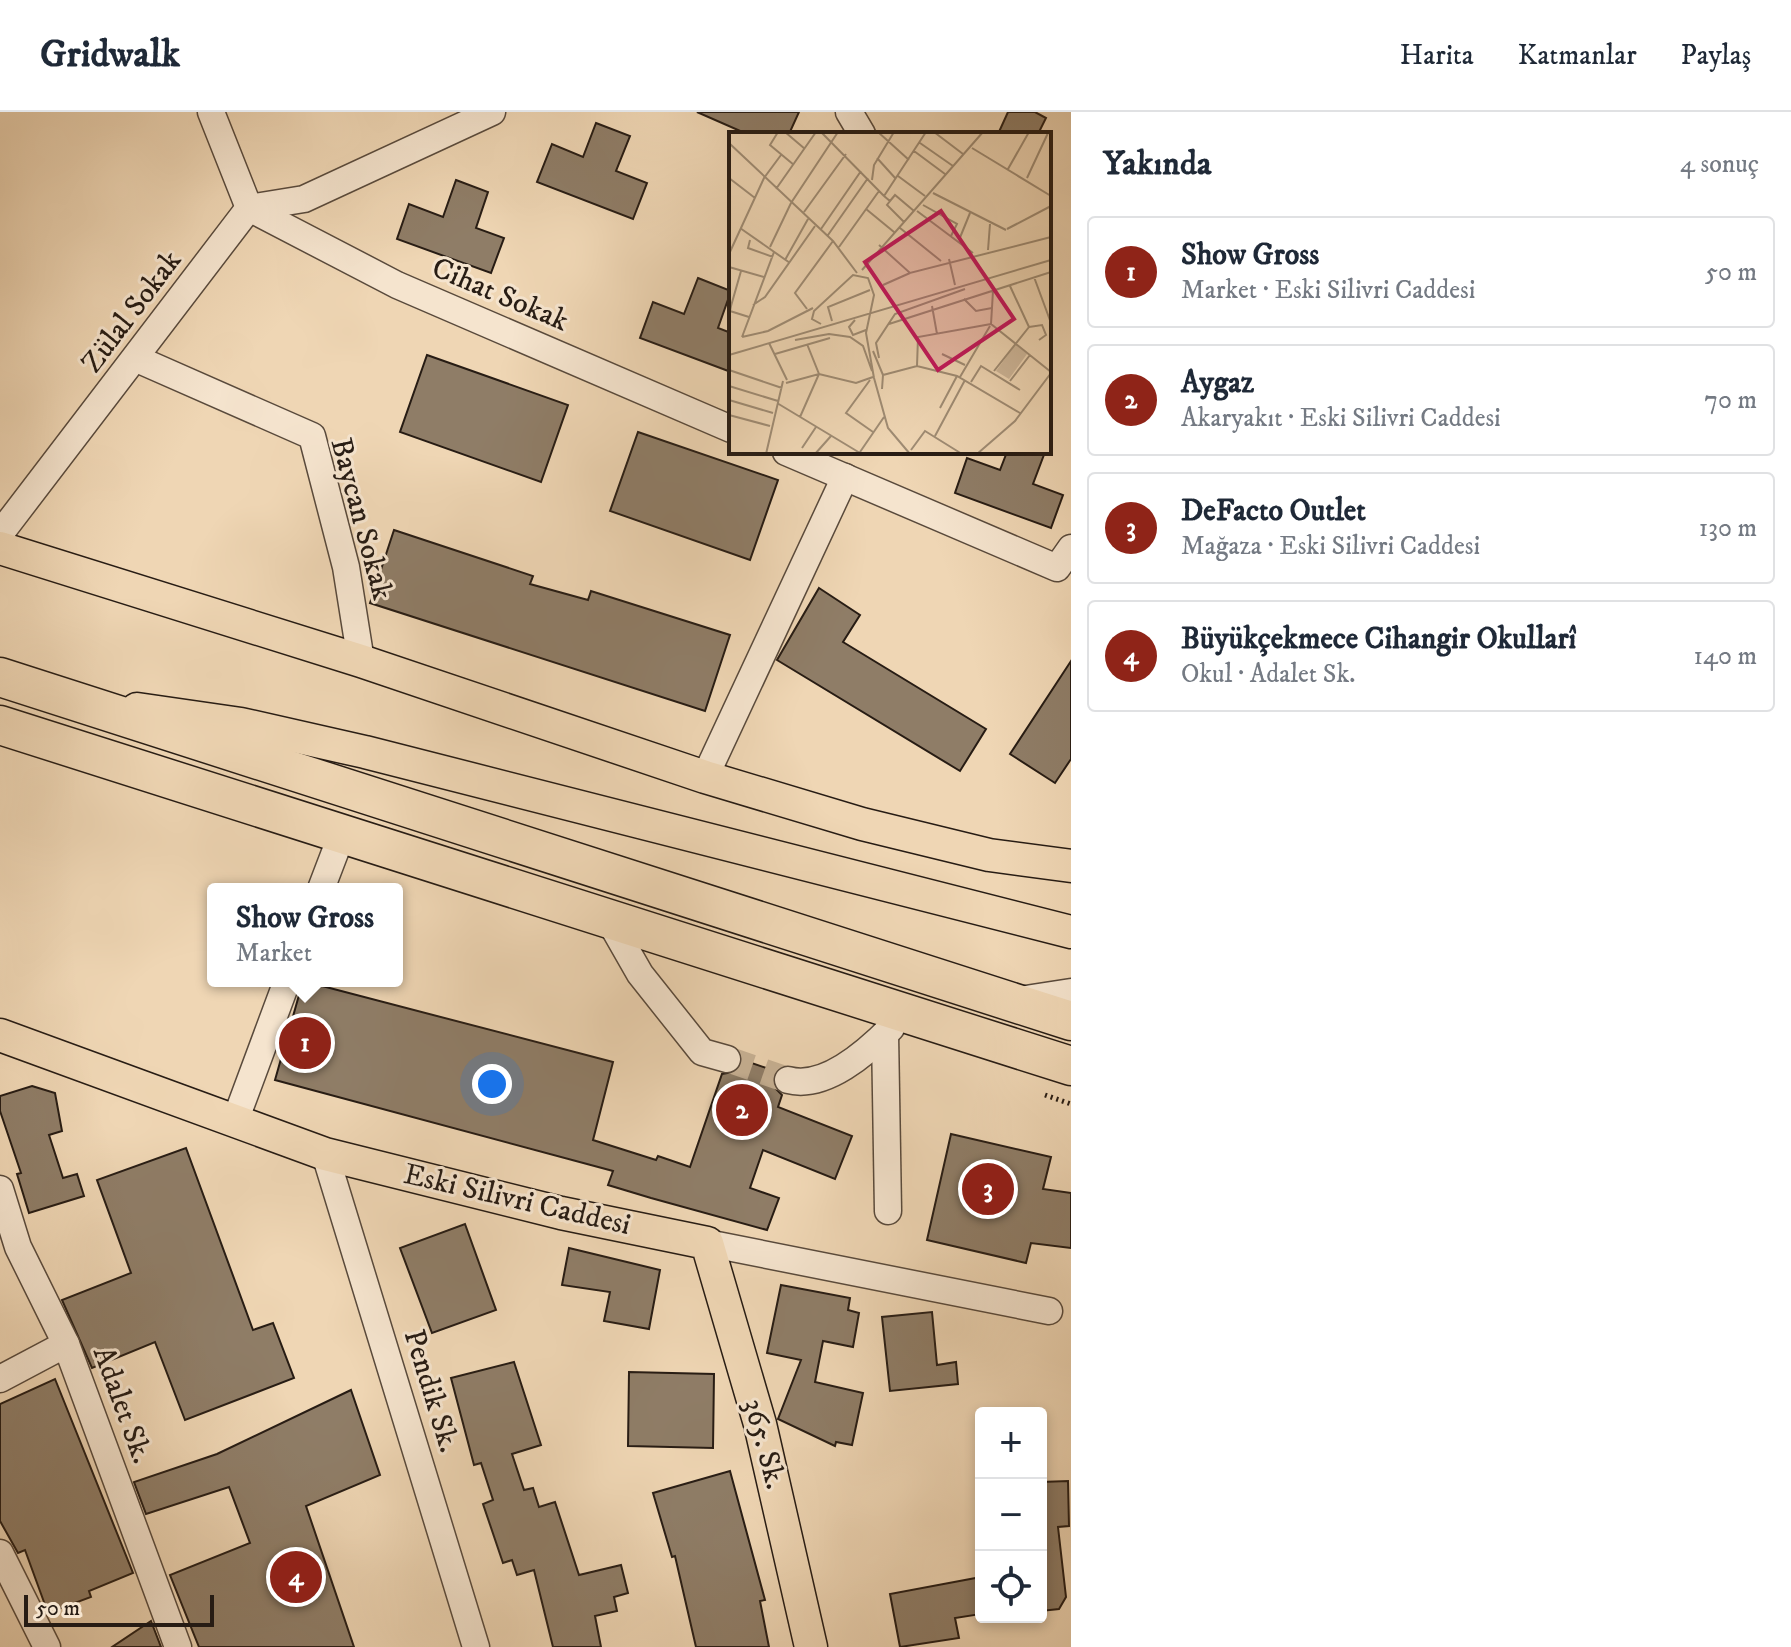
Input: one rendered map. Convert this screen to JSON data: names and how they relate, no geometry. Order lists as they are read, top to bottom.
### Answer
{
  "streets": {
    "main road": ["Eski Silivri Caddesi", "365. Sk."],
    "street": [
      "Cihat Sokak",
      "Zülal Sokak",
      "Baycan Sokak",
      "Pendik Sk.",
      "Adalet Sk."
    ]
  },
  "crossings": [
    ["Cihat Sokak", "Zülal Sokak"],
    ["Zülal Sokak", "Baycan Sokak"],
    ["Eski Silivri Caddesi", "Pendik Sk."],
    ["Eski Silivri Caddesi", "365. Sk."]
  ],
  "scale_bar": "50 m",
  "page": {
    "header": "Gridwalk",
    "nav": ["Harita", "Katmanlar", "Paylaş"],
    "heading": ["Yakında", "4 sonuç"],
    "list": [
      {
        "mark": "1",
        "name": "Show Gross",
        "note": "Market · Eski Silivri Caddesi",
        "value": "50 m"
      },
      {
        "mark": "2",
        "name": "Aygaz",
        "note": "Akaryakıt · Eski Silivri Caddesi",
        "value": "70 m"
      },
      {
        "mark": "3",
        "name": "DeFacto Outlet",
        "note": "Mağaza · Eski Silivri Caddesi",
        "value": "130 m"
      },
      {
        "mark": "4",
        "name": "Büyükçekmece Cihangir Okullarî",
        "note": "Okul · Adalet Sk.",
        "value": "140 m"
      }
    ],
    "popup": ["Show Gross", "Market"],
    "pins": [
      "1",
      "2",
      "3",
      "4"
    ],
    "map_buttons": ["+", "−"],
    "scale": "50 m"
  }
}
